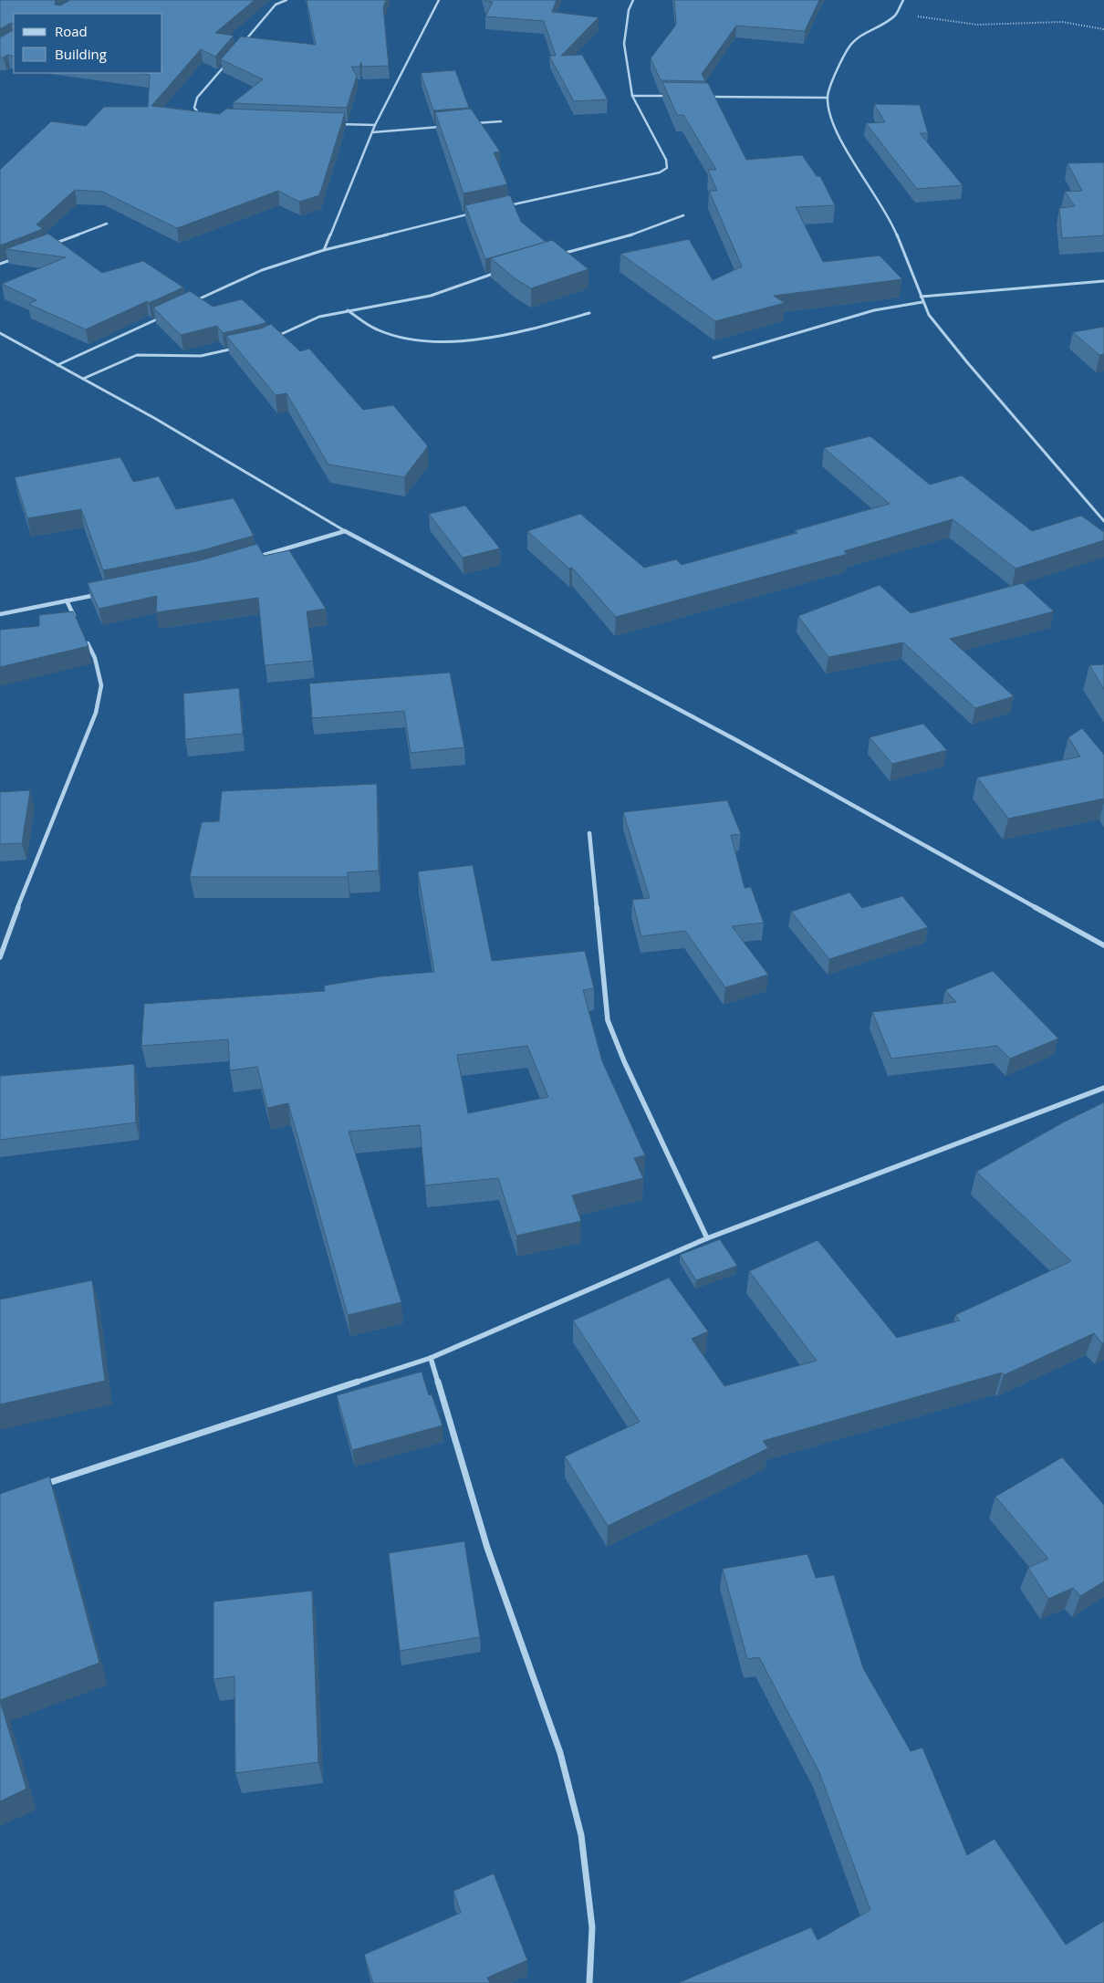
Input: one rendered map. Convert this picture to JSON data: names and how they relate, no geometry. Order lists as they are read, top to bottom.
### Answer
{
  "legend": ["Road", "Building"]
}
